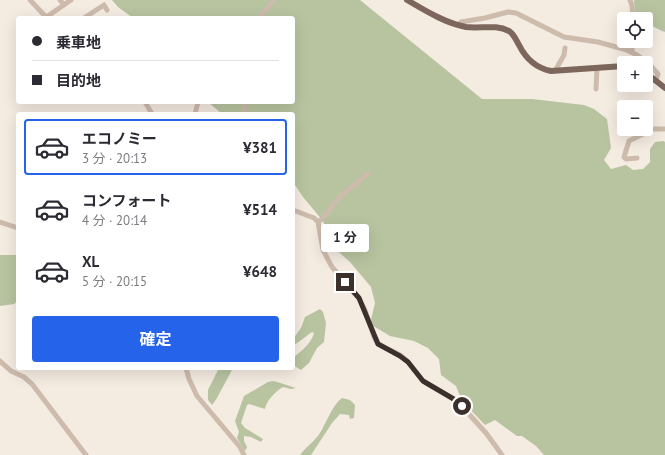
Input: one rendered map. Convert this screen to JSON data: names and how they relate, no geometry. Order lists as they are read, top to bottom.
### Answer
{
  "page": {
    "map_buttons": ["+", "−"],
    "banner": ["乗車地", "目的地"],
    "list": [
      {
        "name": "エコノミー",
        "note": "3 分 · 20:13",
        "value": "¥381"
      },
      {
        "name": "コンフォート",
        "note": "4 分 · 20:14",
        "value": "¥514"
      },
      {
        "name": "XL",
        "note": "5 分 · 20:15",
        "value": "¥648"
      }
    ],
    "bubble": "1 分",
    "buttons": "確定"
  }
}
